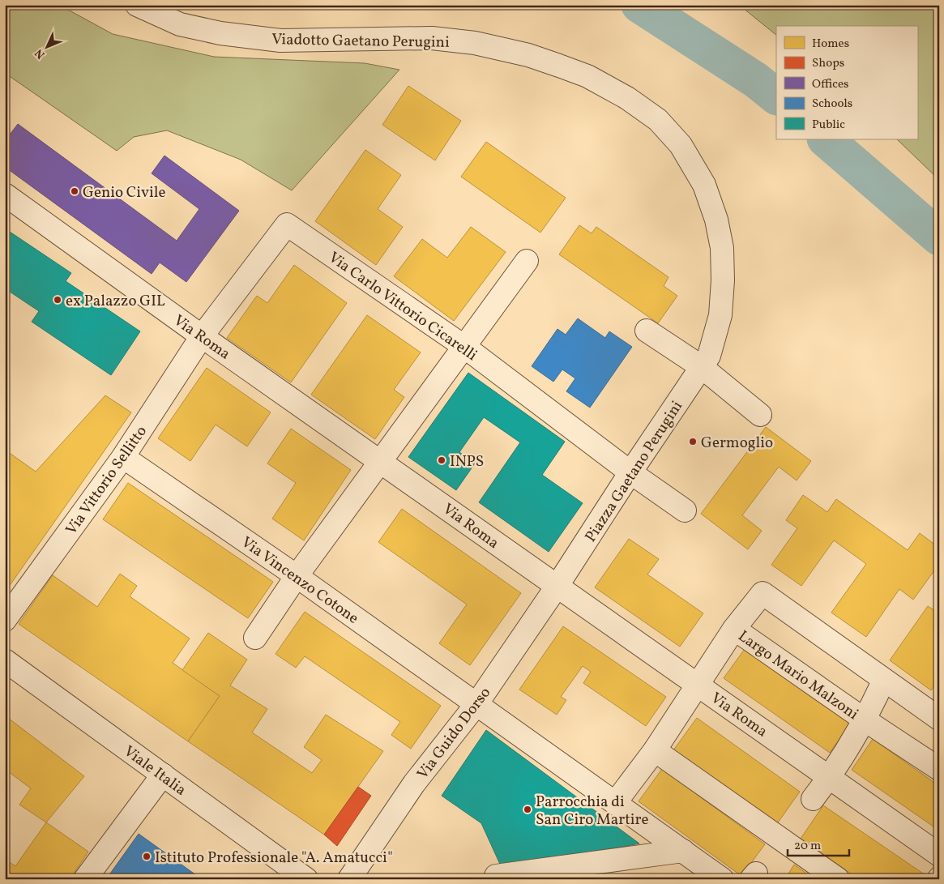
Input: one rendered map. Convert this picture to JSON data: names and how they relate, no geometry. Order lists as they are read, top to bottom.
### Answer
{
  "streets": {
    "street": [
      "Viadotto Gaetano Perugini",
      "Via Carlo Vittorio Cicarelli",
      "Via Roma",
      "Piazza Gaetano Perugini",
      "Via Vittorio Sellitto",
      "Via Vincenzo Cotone",
      "Largo Mario Malzoni",
      "Via Guido Dorso",
      "Viale Italia"
    ]
  },
  "crossings": [
    ["Viadotto Gaetano Perugini", "Piazza Gaetano Perugini"],
    ["Via Carlo Vittorio Cicarelli", "Via Roma"],
    ["Via Carlo Vittorio Cicarelli", "Piazza Gaetano Perugini"],
    ["Via Carlo Vittorio Cicarelli", "Via Vittorio Sellitto"],
    ["Via Roma", "Piazza Gaetano Perugini"],
    ["Via Roma", "Via Vittorio Sellitto"],
    ["Via Roma", "Via Guido Dorso"],
    ["Piazza Gaetano Perugini", "Via Guido Dorso"],
    ["Via Vittorio Sellitto", "Via Vincenzo Cotone"],
    ["Via Vincenzo Cotone", "Via Guido Dorso"]
  ],
  "places": [
    "Genio Civile",
    "ex Palazzo GIL",
    "Germoglio",
    "INPS",
    "Parrocchia di San Ciro Martire",
    "Istituto Professionale \"A. Amatucci\""
  ],
  "legend": [
    "Homes",
    "Shops",
    "Offices",
    "Schools",
    "Public"
  ],
  "scale_bar": "20 m",
  "north": "bottom left"
}
